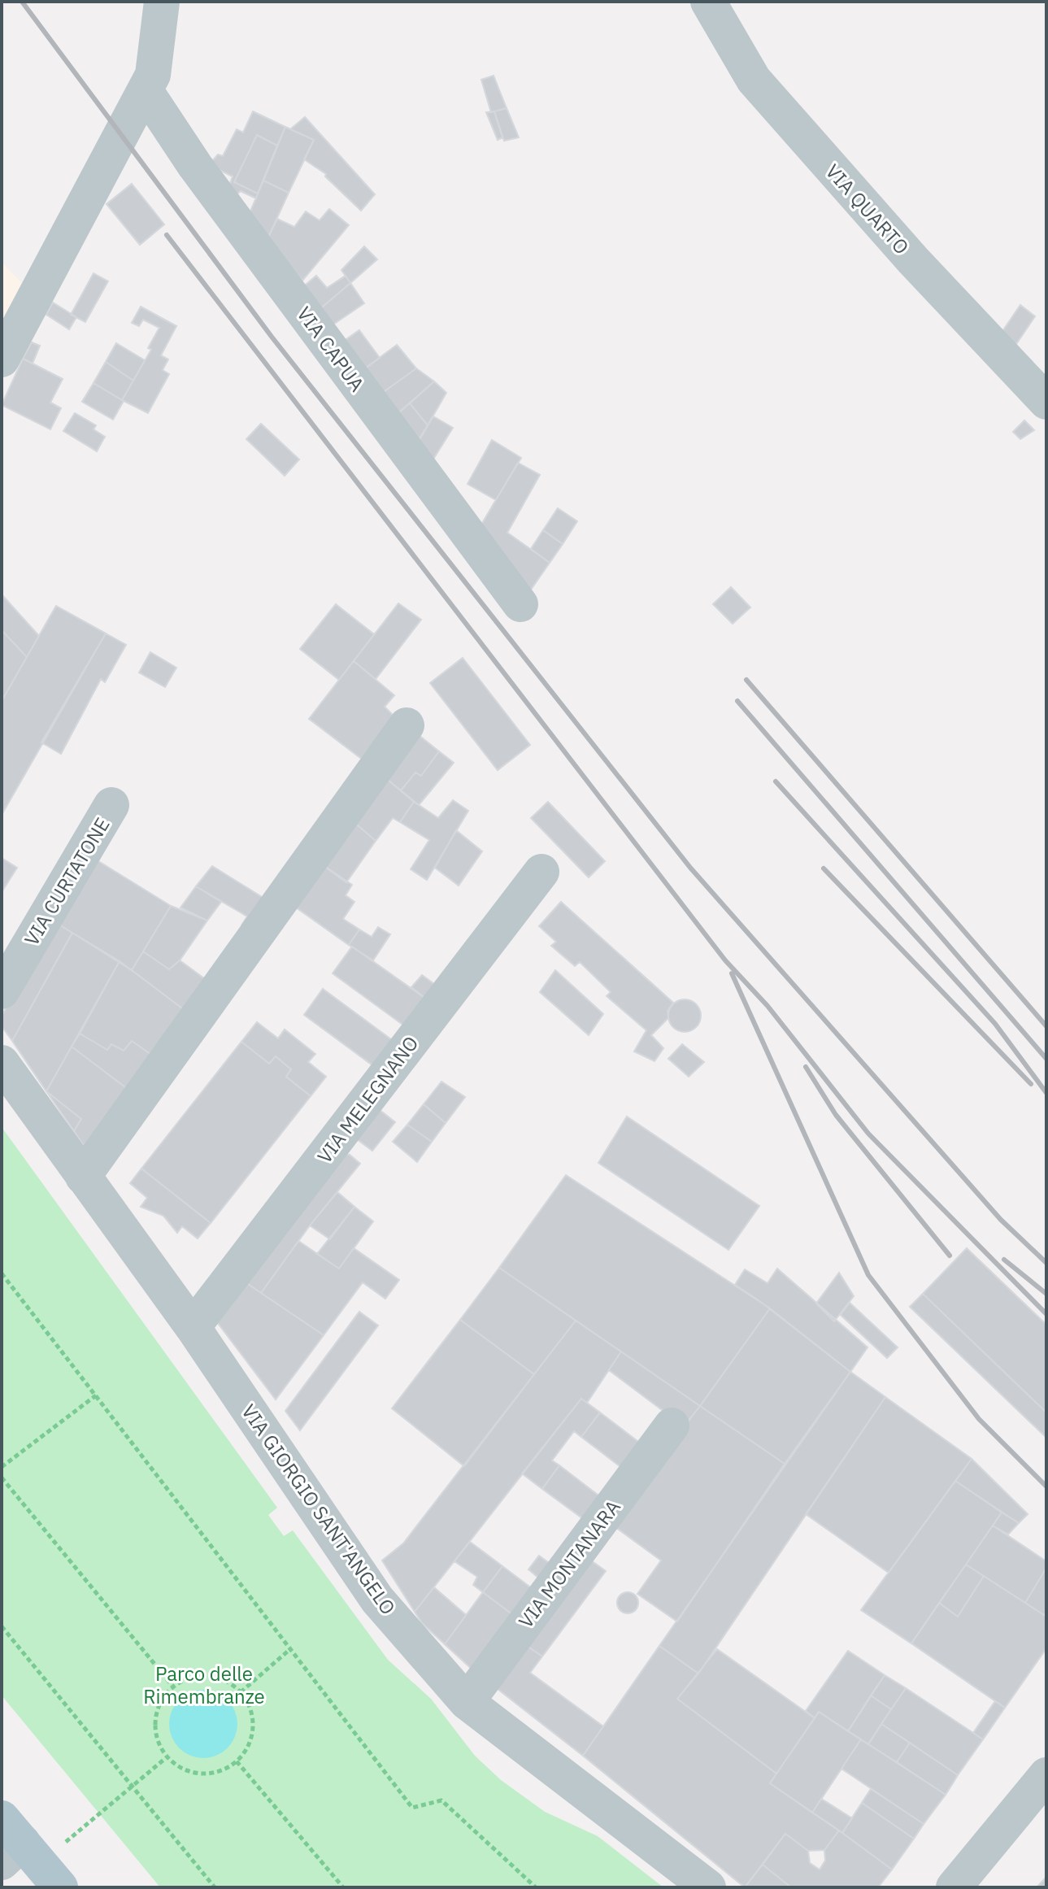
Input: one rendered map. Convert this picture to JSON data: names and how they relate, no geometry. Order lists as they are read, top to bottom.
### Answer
{
  "streets": {
    "street": [
      "VIA QUARTO",
      "VIA CAPUA",
      "VIA CURTATONE",
      "VIA MELEGNANO",
      "VIA GIORGIO SANT'ANGELO",
      "VIA MONTANARA"
    ]
  },
  "crossings": [
    ["VIA MELEGNANO", "VIA GIORGIO SANT'ANGELO"],
    ["VIA GIORGIO SANT'ANGELO", "VIA MONTANARA"]
  ],
  "parks": ["Parco delle Rimembranze"]
}
